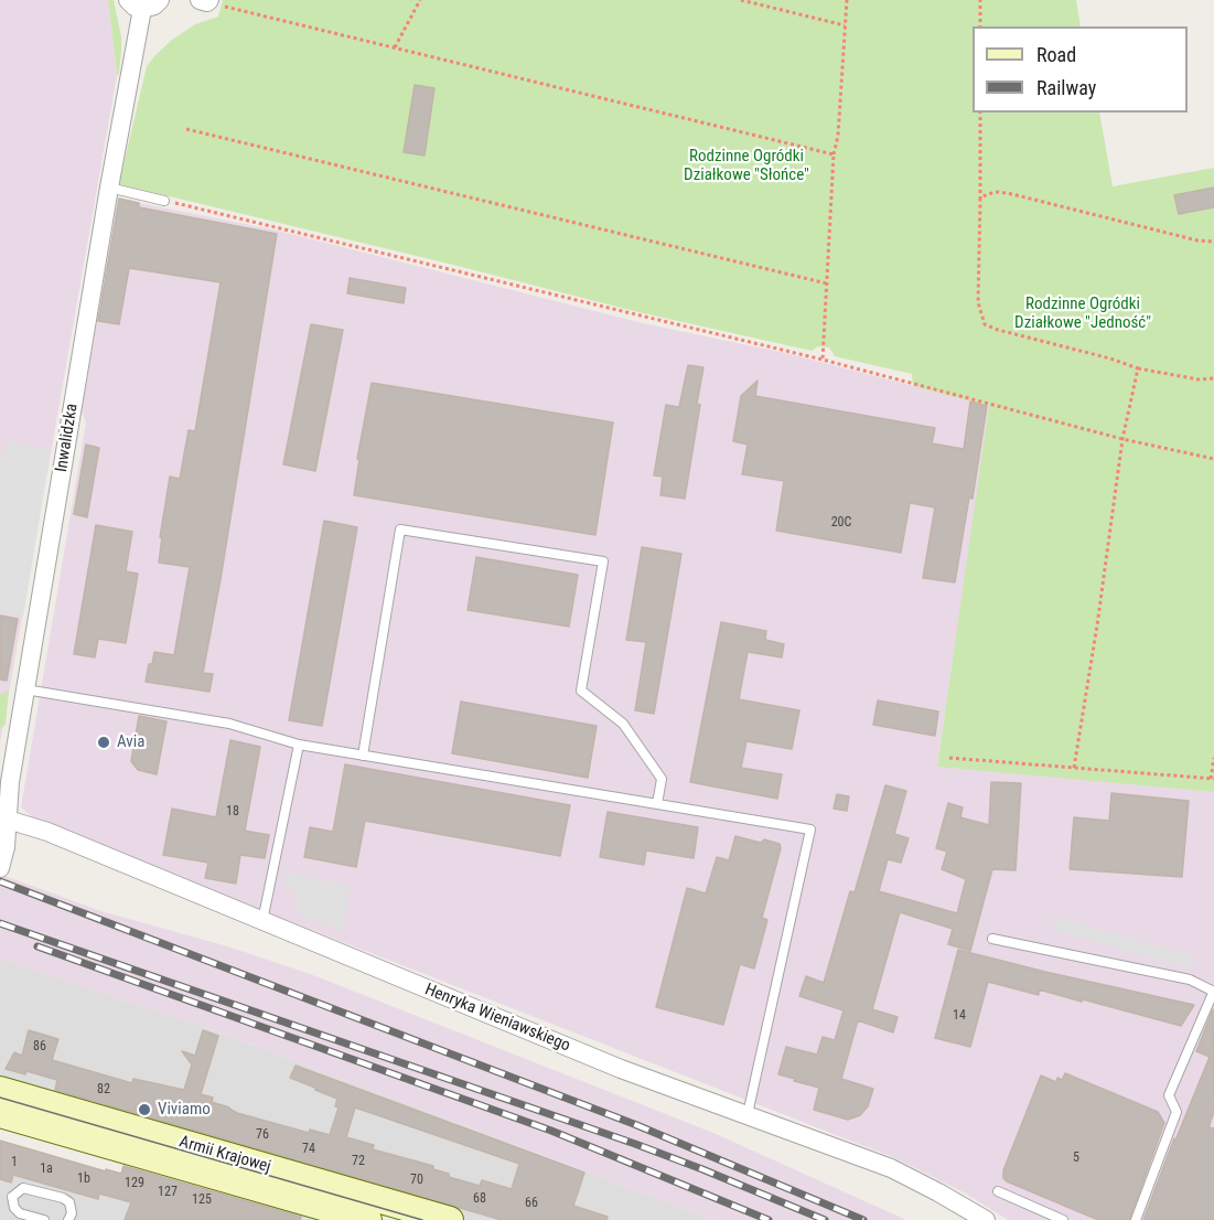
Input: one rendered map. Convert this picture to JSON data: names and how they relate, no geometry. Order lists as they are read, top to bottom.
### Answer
{
  "streets": {
    "street": ["Inwalidzka", "Henryka Wieniawskiego", "Armii Krajowej"]
  },
  "crossings": [
    ["Inwalidzka", "Henryka Wieniawskiego"]
  ],
  "parks": ["Rodzinne Ogródki Działkowe \"Słońce\"", "Rodzinne Ogródki Działkowe \"Jedność\""],
  "places": ["Avia", "Viviamo"],
  "house_numbers": [
    "20C",
    "18",
    "14",
    "86",
    "82",
    "76",
    "74",
    "5",
    "72",
    "1",
    "1a",
    "1b",
    "70",
    "129",
    "127",
    "68",
    "125",
    "66"
  ],
  "legend": ["Road", "Railway"]
}
